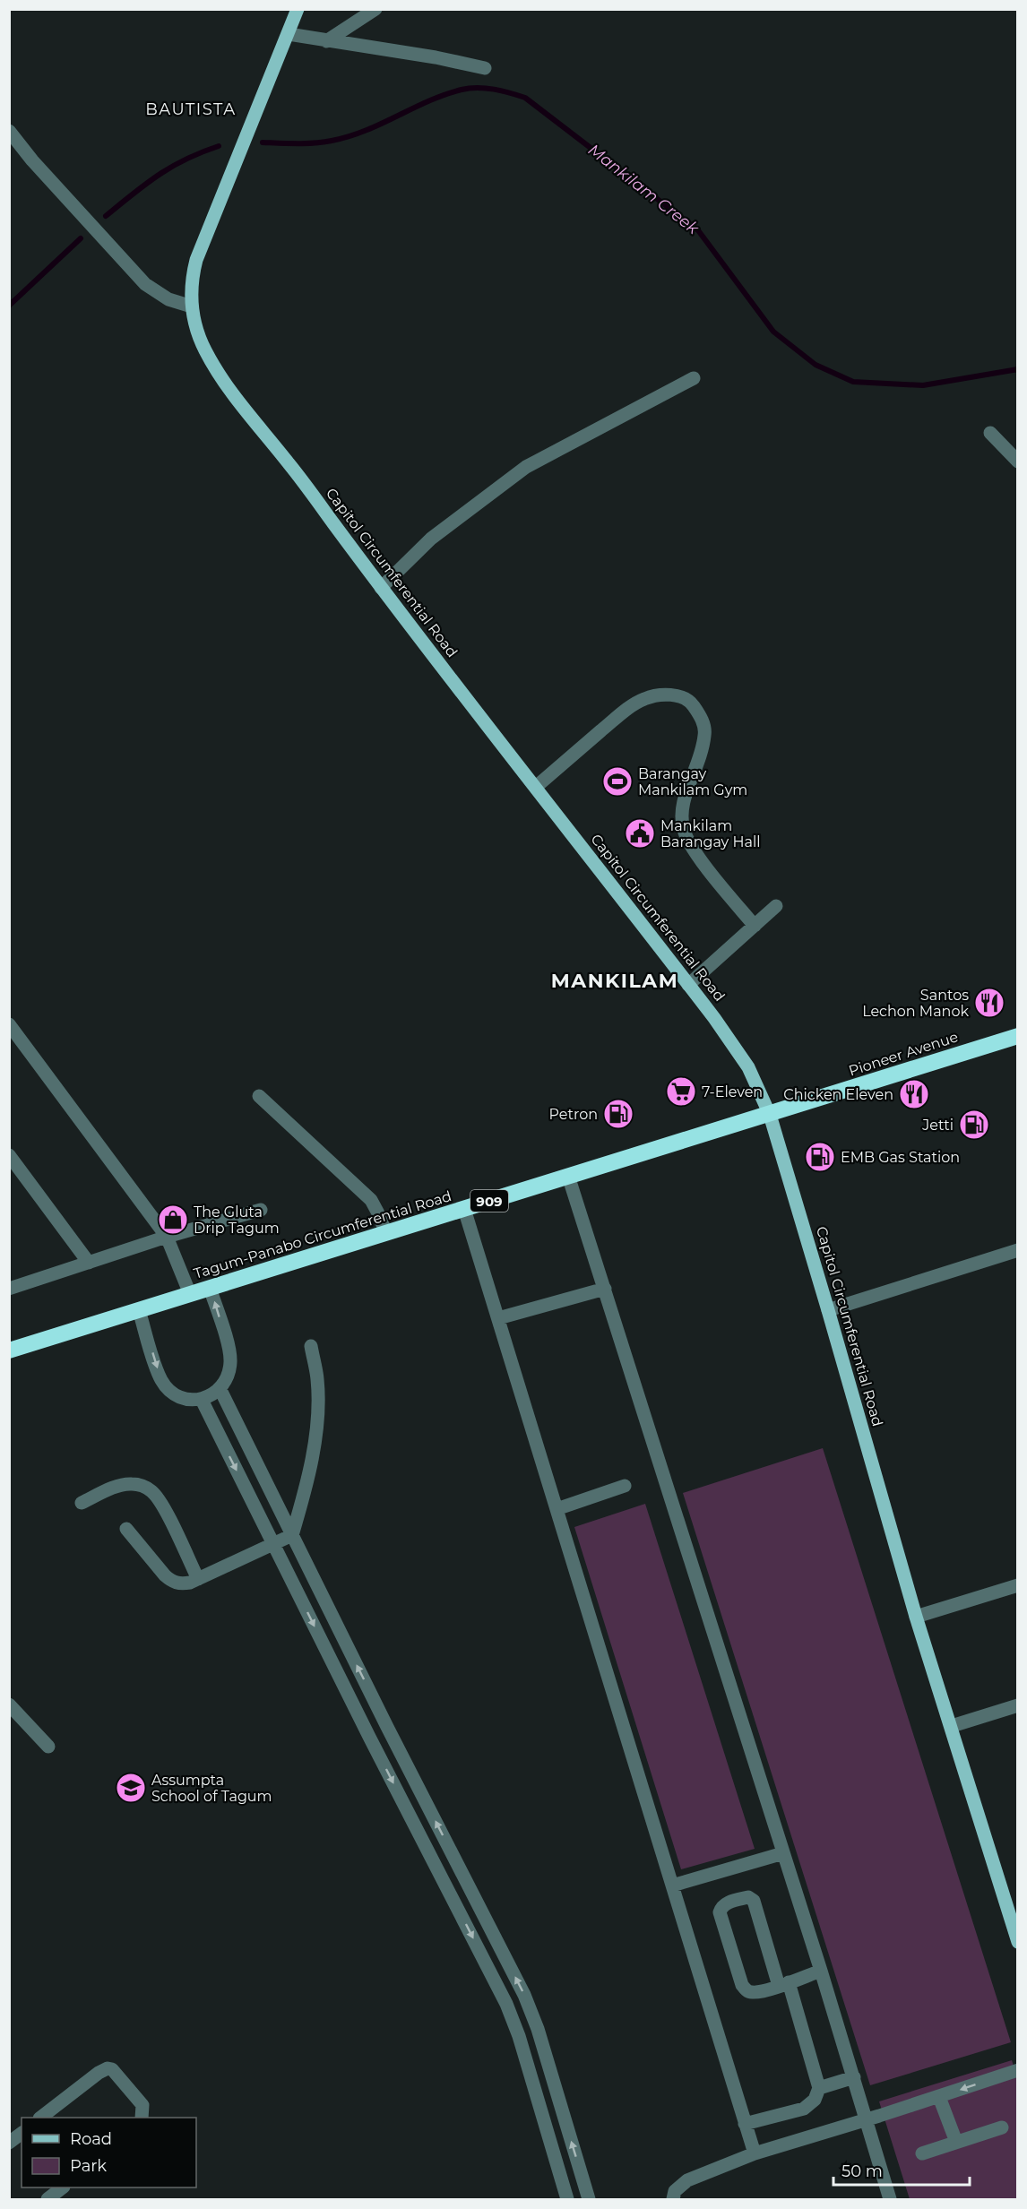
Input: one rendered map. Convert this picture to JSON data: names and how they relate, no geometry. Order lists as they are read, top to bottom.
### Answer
{
  "streets": {
    "highway": ["Pioneer Avenue", "909", "Tagum-Panabo Circumferential Road"],
    "main road": ["Capitol Circumferential Road"]
  },
  "crossings": [
    ["Capitol Circumferential Road", "Pioneer Avenue"],
    ["Capitol Circumferential Road", "Tagum-Panabo Circumferential Road"],
    ["Pioneer Avenue", "Tagum-Panabo Circumferential Road"]
  ],
  "districts": ["BAUTISTA", "MANKILAM"],
  "water": ["Mankilam Creek"],
  "places": {
    "sports": ["Barangay Mankilam Gym"],
    "public building": ["Mankilam Barangay Hall"],
    "restaurant": ["Santos Lechon Manok", "Chicken Eleven"],
    "supermarket": ["7-Eleven"],
    "fuel station": ["Petron", "Jetti", "EMB Gas Station"],
    "shop": ["The Gluta Drip Tagum"],
    "school or university": ["Assumpta School of Tagum"]
  },
  "legend": ["Road", "Park"],
  "scale_bar": "50 m"
}
